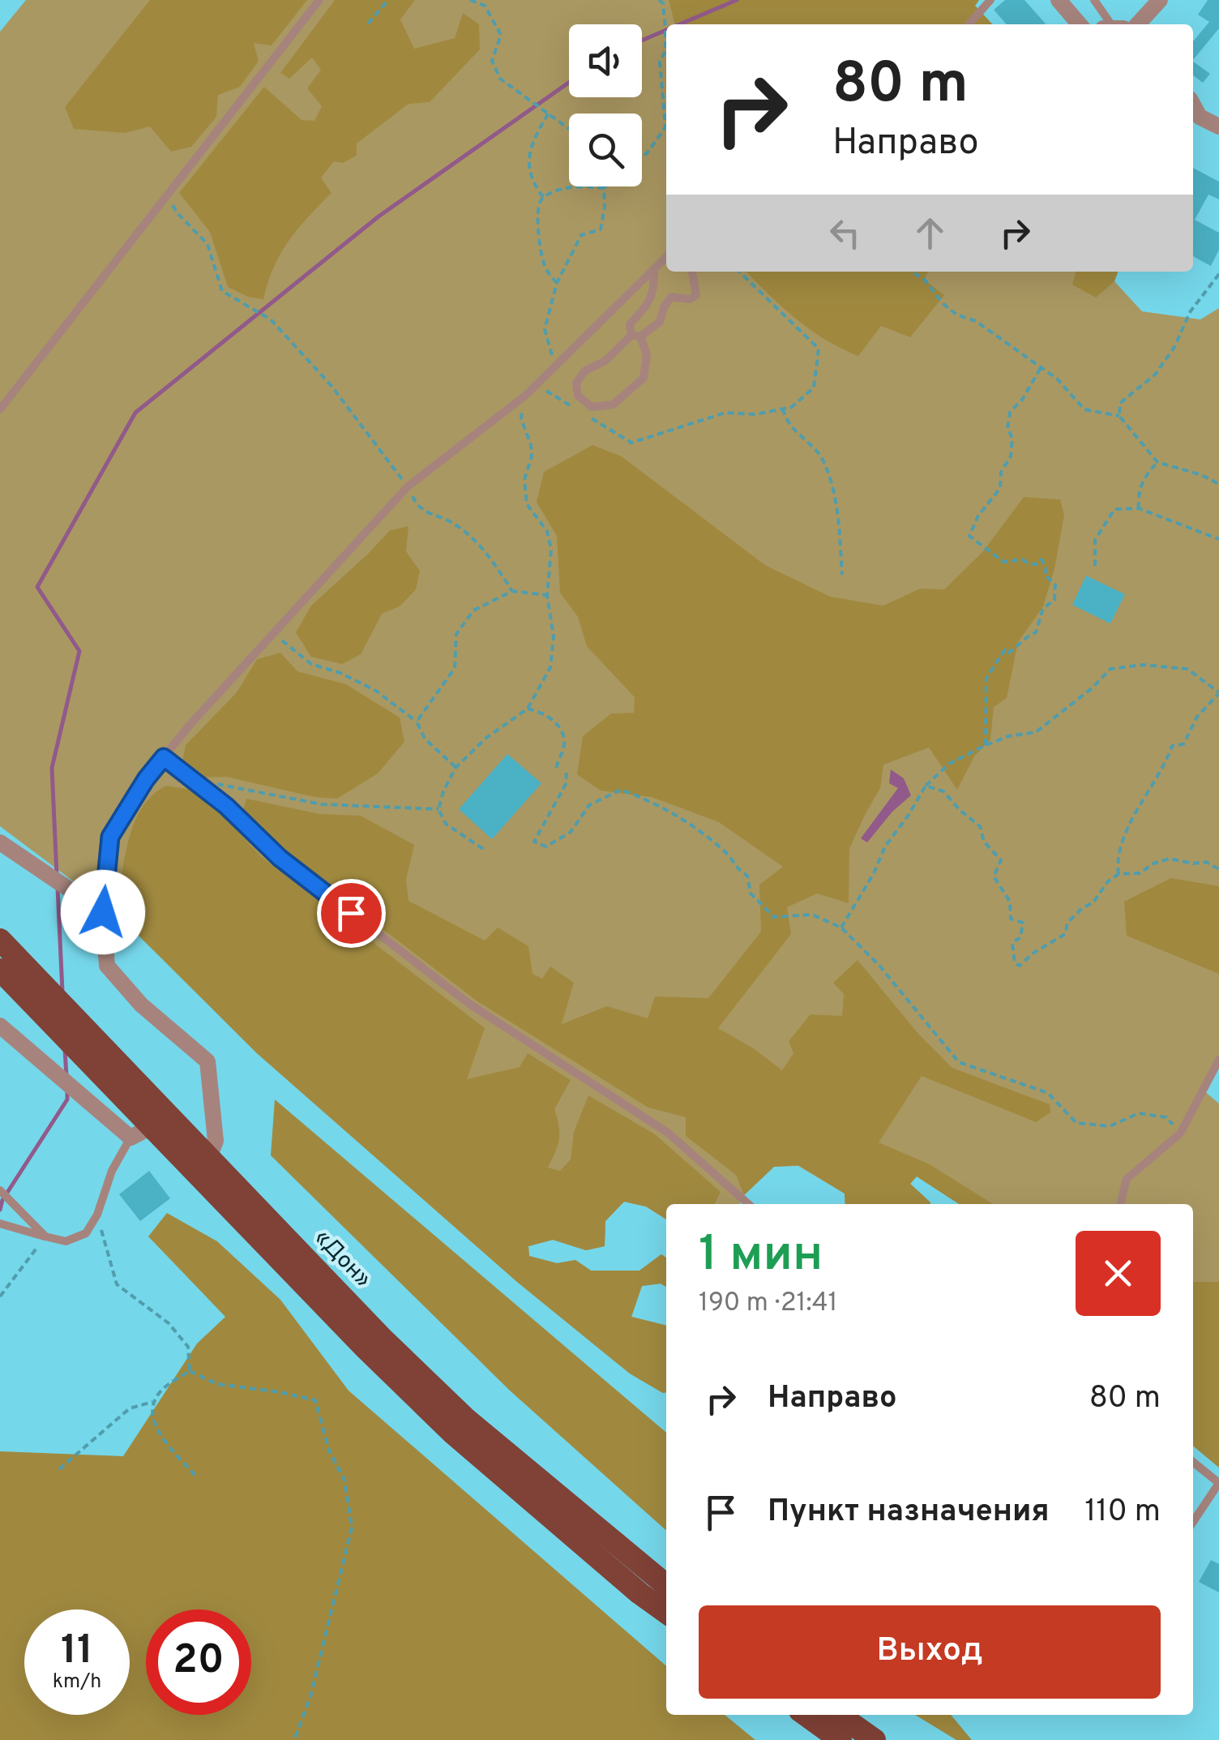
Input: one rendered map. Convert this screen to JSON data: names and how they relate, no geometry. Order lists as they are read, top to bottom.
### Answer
{
  "streets": {
    "highway": ["«Дон»"]
  },
  "page": {
    "turn": ["80 m", "Направо"],
    "heading": ["1 мин", "190 m · 21:41"],
    "list": [
      {
        "name": "Направо",
        "value": "80 m"
      },
      {
        "name": "Пункт назначения",
        "value": "110 m"
      }
    ],
    "buttons": "Выход",
    "speed": "11 km/h",
    "limit": "20"
  }
}
